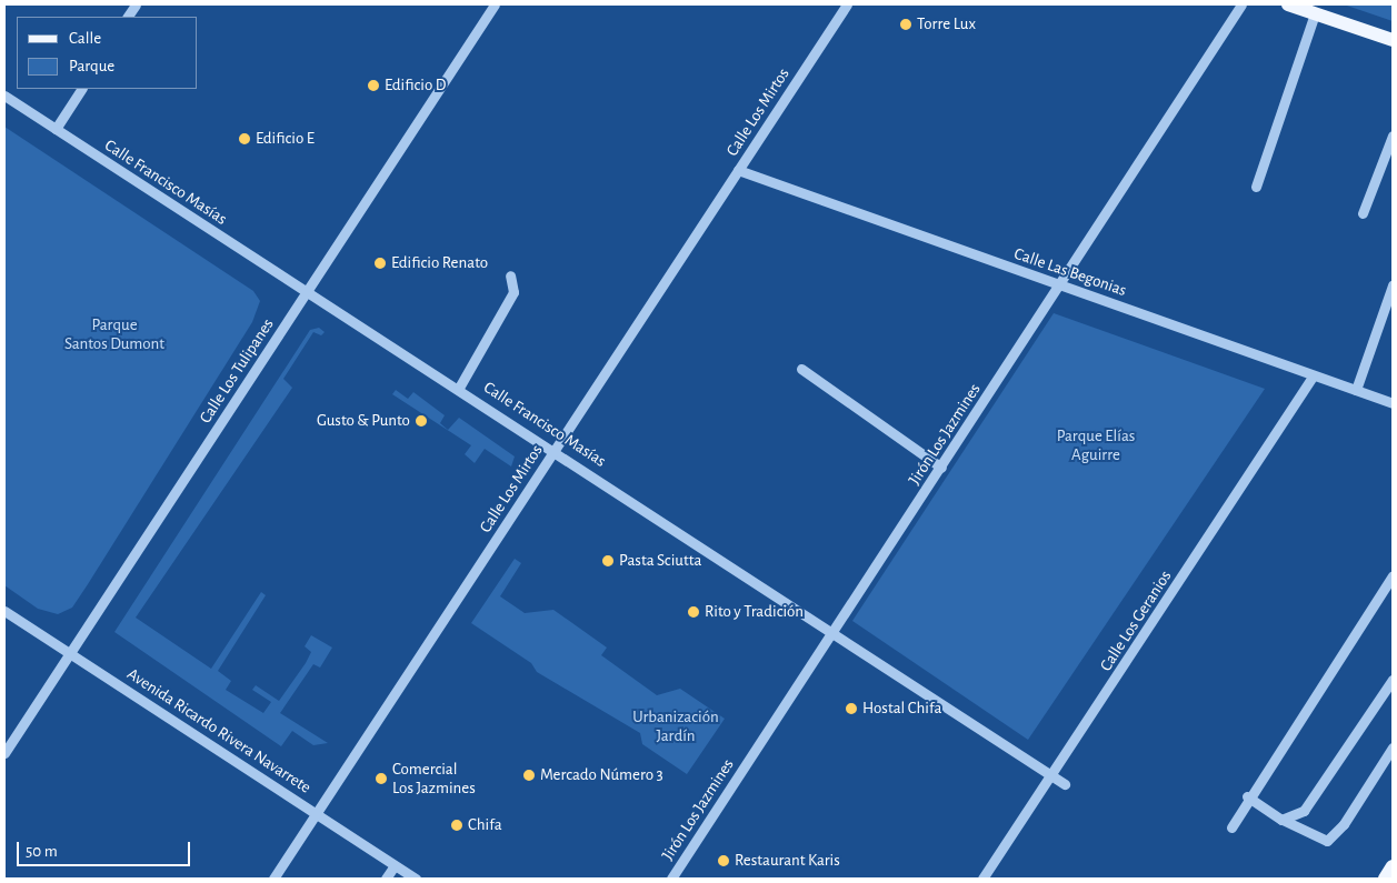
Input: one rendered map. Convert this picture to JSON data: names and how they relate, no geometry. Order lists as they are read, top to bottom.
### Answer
{
  "streets": {
    "street": [
      "Calle Los Mirtos",
      "Calle Francisco Masías",
      "Calle Las Begonias",
      "Calle Los Tulipanes",
      "Jirón Los Jazmines",
      "Calle Los Geranios",
      "Avenida Ricardo Rivera Navarrete"
    ]
  },
  "crossings": [
    ["Calle Los Mirtos", "Calle Francisco Masías"],
    ["Calle Los Mirtos", "Calle Las Begonias"],
    ["Calle Los Mirtos", "Avenida Ricardo Rivera Navarrete"],
    ["Calle Francisco Masías", "Calle Los Tulipanes"],
    ["Calle Francisco Masías", "Jirón Los Jazmines"],
    ["Calle Francisco Masías", "Calle Los Geranios"],
    ["Calle Las Begonias", "Jirón Los Jazmines"],
    ["Calle Las Begonias", "Calle Los Geranios"],
    ["Calle Los Tulipanes", "Avenida Ricardo Rivera Navarrete"]
  ],
  "parks": ["Parque Santos Dumont", "Parque Elías Aguirre", "Urbanización Jardín"],
  "places": [
    "Torre Lux",
    "Edificio D",
    "Edificio E",
    "Edificio Renato",
    "Gusto & Punto",
    "Pasta Sciutta",
    "Rito y Tradición",
    "Hostal Chifa",
    "Mercado Número 3",
    "Comercial Los Jazmines",
    "Chifa",
    "Restaurant Karis"
  ],
  "legend": ["Calle", "Parque"],
  "scale_bar": "50 m"
}
